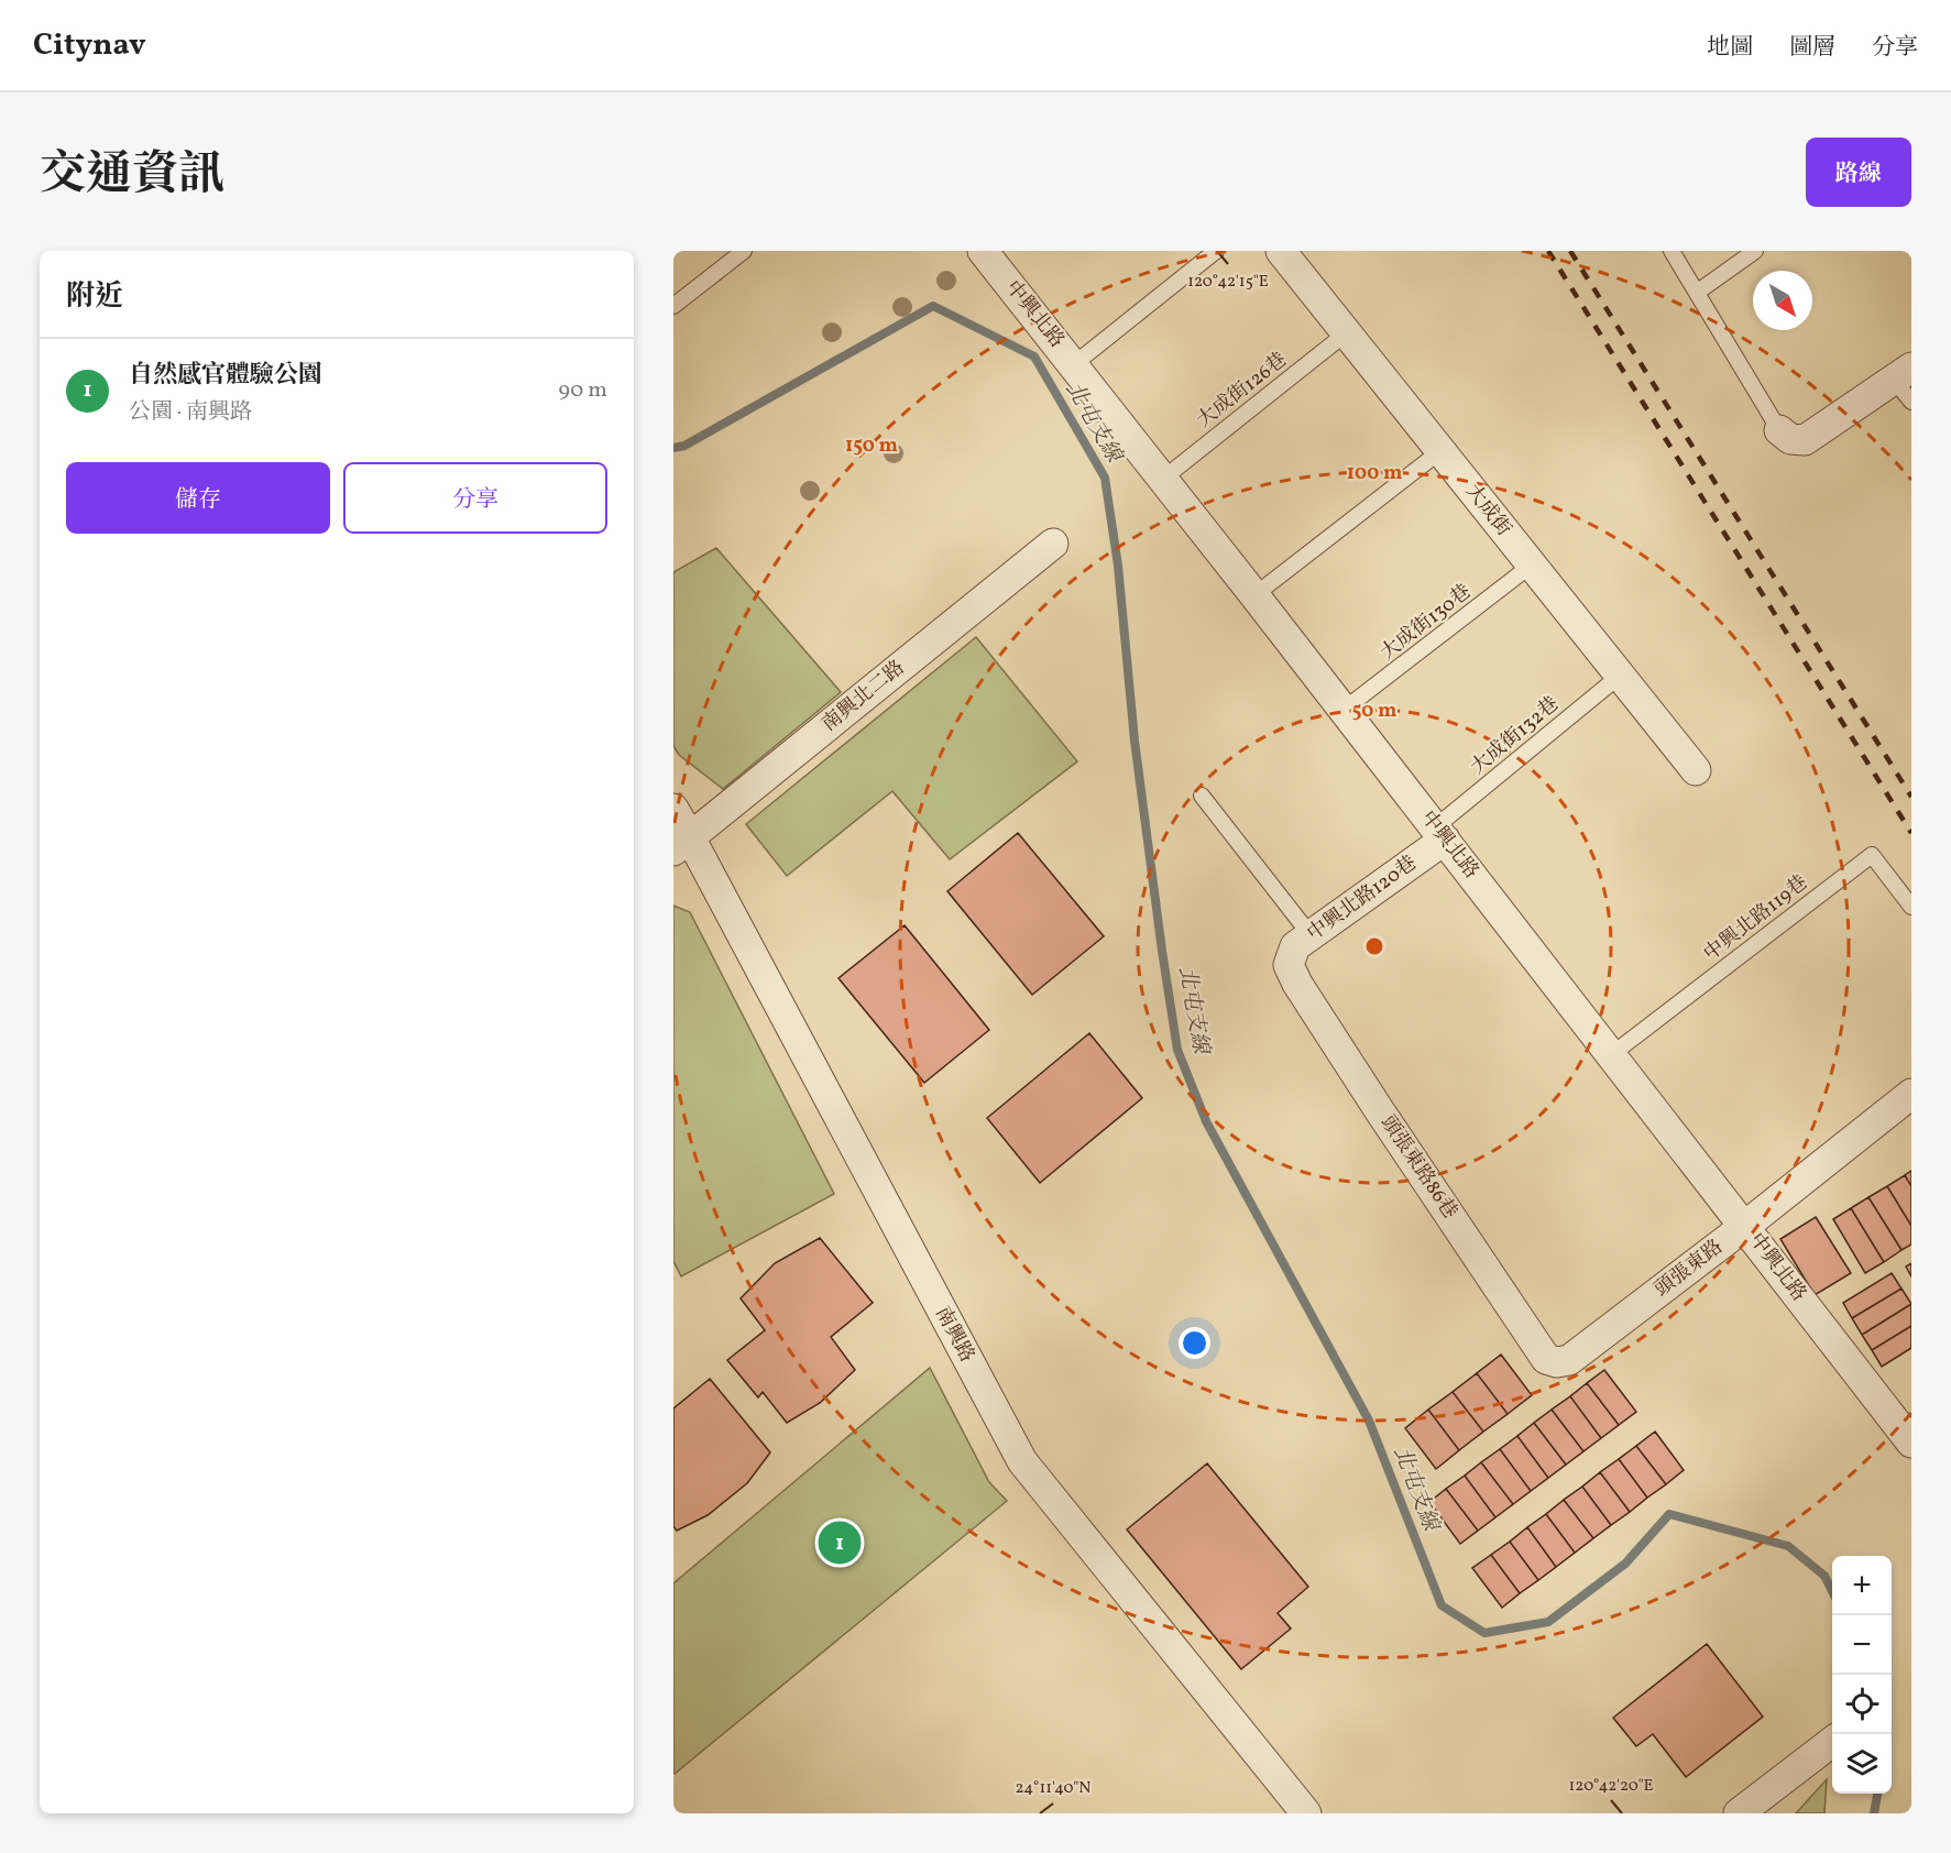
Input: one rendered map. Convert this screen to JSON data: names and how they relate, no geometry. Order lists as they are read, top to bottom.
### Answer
{
  "streets": {
    "street": [
      "中興北路",
      "大成街",
      "南興北二路",
      "中興北路120巷",
      "頭張東路86巷",
      "頭張東路",
      "南興路"
    ],
    "lane": [
      "大成街126巷",
      "大成街130巷",
      "大成街132巷",
      "中興北路119巷"
    ]
  },
  "crossings": [
    ["中興北路", "大成街126巷"],
    ["中興北路", "大成街130巷"],
    ["中興北路", "大成街132巷"],
    ["中興北路", "中興北路120巷"],
    ["中興北路", "中興北路119巷"],
    ["中興北路", "頭張東路"],
    ["大成街126巷", "大成街"],
    ["大成街", "大成街130巷"],
    ["大成街", "大成街132巷"],
    ["南興北二路", "南興路"],
    ["大成街132巷", "中興北路120巷"],
    ["中興北路120巷", "頭張東路86巷"],
    ["頭張東路86巷", "頭張東路"]
  ],
  "water": ["北屯支線"],
  "north": "bottom right",
  "page": {
    "header": "Citynav",
    "nav": ["地圖", "圖層", "分享"],
    "title": "交通資訊",
    "buttons": [
      "路線",
      ["儲存", "分享"]
    ],
    "heading": "附近",
    "list": [
      {
        "mark": "1",
        "name": "自然感官體驗公園",
        "note": "公園 · 南興路",
        "value": "90 m"
      }
    ],
    "pins": "1",
    "map_buttons": ["+", "−"]
  },
  "coordinates": ["120°42'15\"E", "120°42'20\"E", "24°11'40\"N"],
  "rings": ["150 m", "100 m", "50 m"]
}
